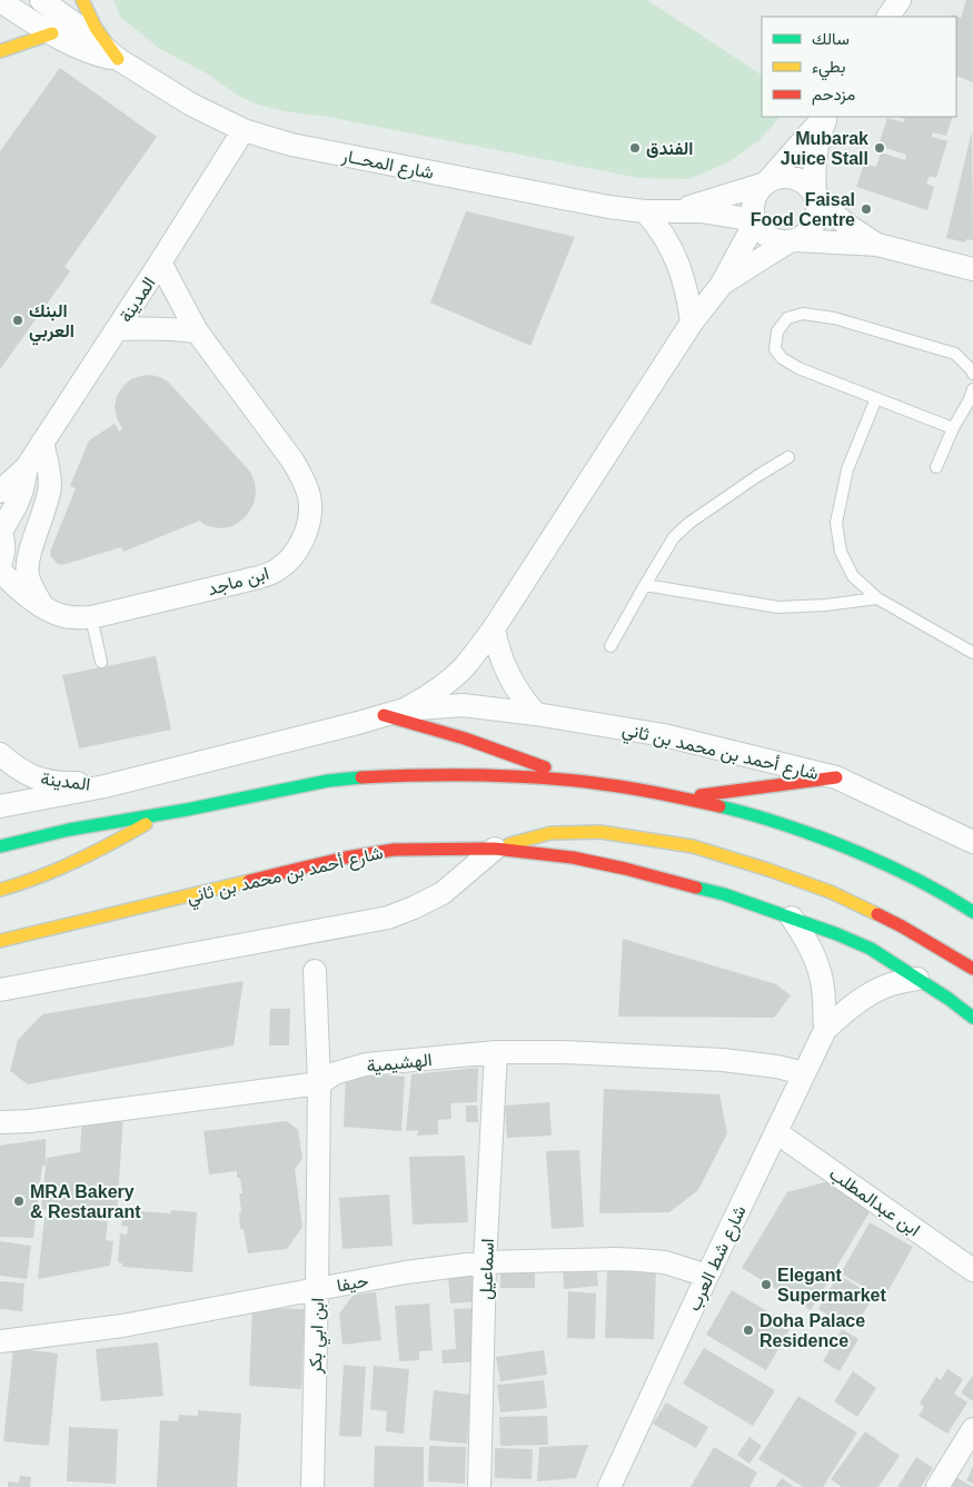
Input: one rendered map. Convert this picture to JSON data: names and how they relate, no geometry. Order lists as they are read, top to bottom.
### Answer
{
  "streets": {
    "main road": ["شارع أحمد بن محمد بن ثاني"],
    "street": [
      "شارع المحــار",
      "المدينة",
      "ابن ماجد",
      "الهشيمية",
      "ابن عبدالمطلب",
      "شارع شط العرب",
      "اسماعيل",
      "حيفا",
      "ابن ابي بكر"
    ]
  },
  "crossings": [
    ["شارع المحــار", "المدينة"],
    ["المدينة", "ابن ماجد"],
    ["المدينة", "شارع أحمد بن محمد بن ثاني"],
    ["شارع أحمد بن محمد بن ثاني", "شارع شط العرب"],
    ["الهشيمية", "شارع شط العرب"],
    ["الهشيمية", "اسماعيل"],
    ["الهشيمية", "ابن ابي بكر"],
    ["ابن عبدالمطلب", "شارع شط العرب"],
    ["شارع شط العرب", "حيفا"],
    ["اسماعيل", "حيفا"],
    ["حيفا", "ابن ابي بكر"]
  ],
  "places": [
    "الفندق",
    "Mubarak Juice Stall",
    "Faisal Food Centre",
    "البنك العربي",
    "MRA Bakery & Restaurant",
    "Elegant Supermarket",
    "Doha Palace Residence"
  ],
  "legend": ["سالك", "بطيء", "مزدحم"]
}
